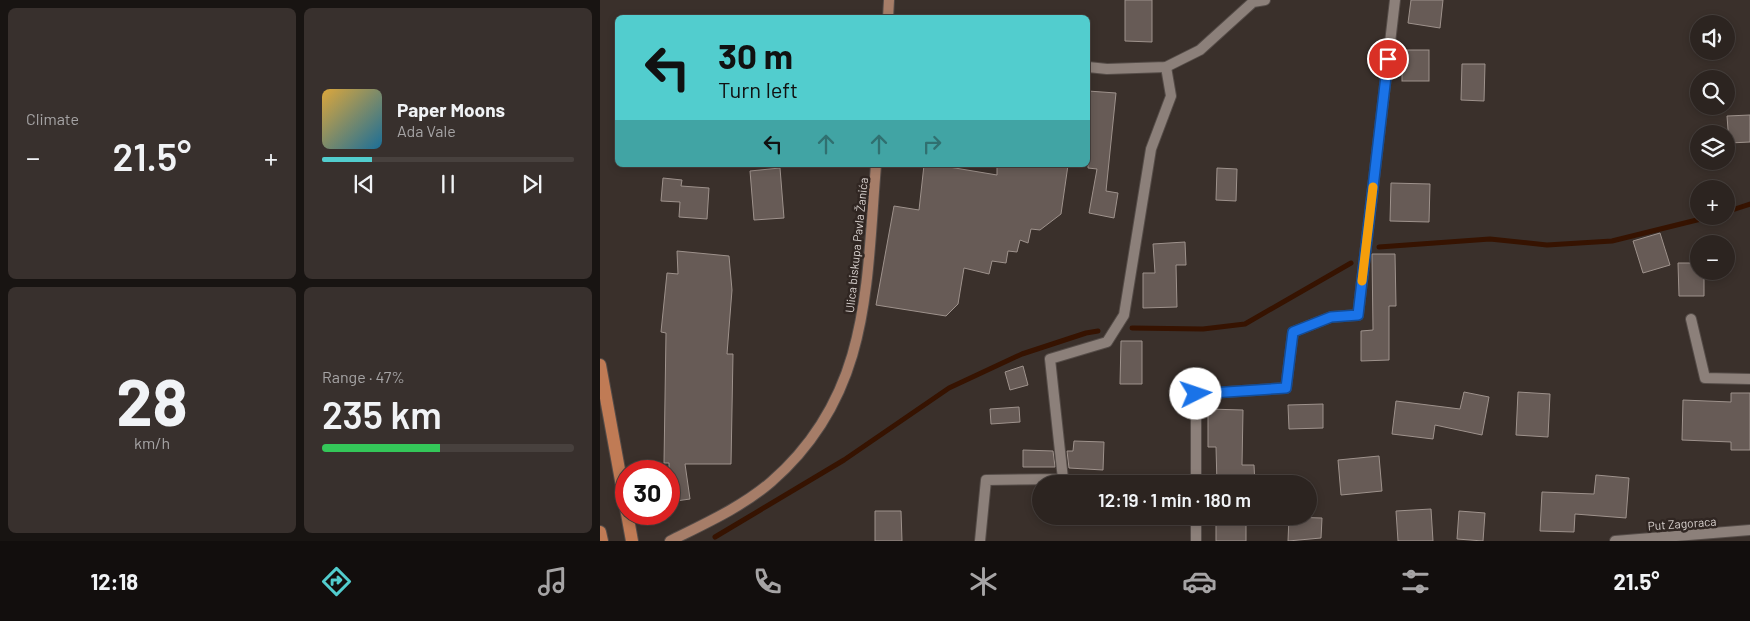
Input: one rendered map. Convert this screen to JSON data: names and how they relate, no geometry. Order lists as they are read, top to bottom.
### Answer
{
  "streets": {
    "street": ["Ulica biskupa Pavla Žanića", "Put Zagoraca"]
  },
  "page": {
    "tile": [
      "Climate",
      ["28", "km/h"],
      ["Range · 47%", "235 km"]
    ],
    "map_buttons": ["+", "−"],
    "turn": ["30 m", "Turn left"],
    "song": ["Paper Moons", "Ada Vale"],
    "heat": ["−", "21.5°", "+"],
    "limit": "30",
    "trip": "12:19 · 1 min · 180 m",
    "tabs": ["12:18", "21.5°"]
  }
}
